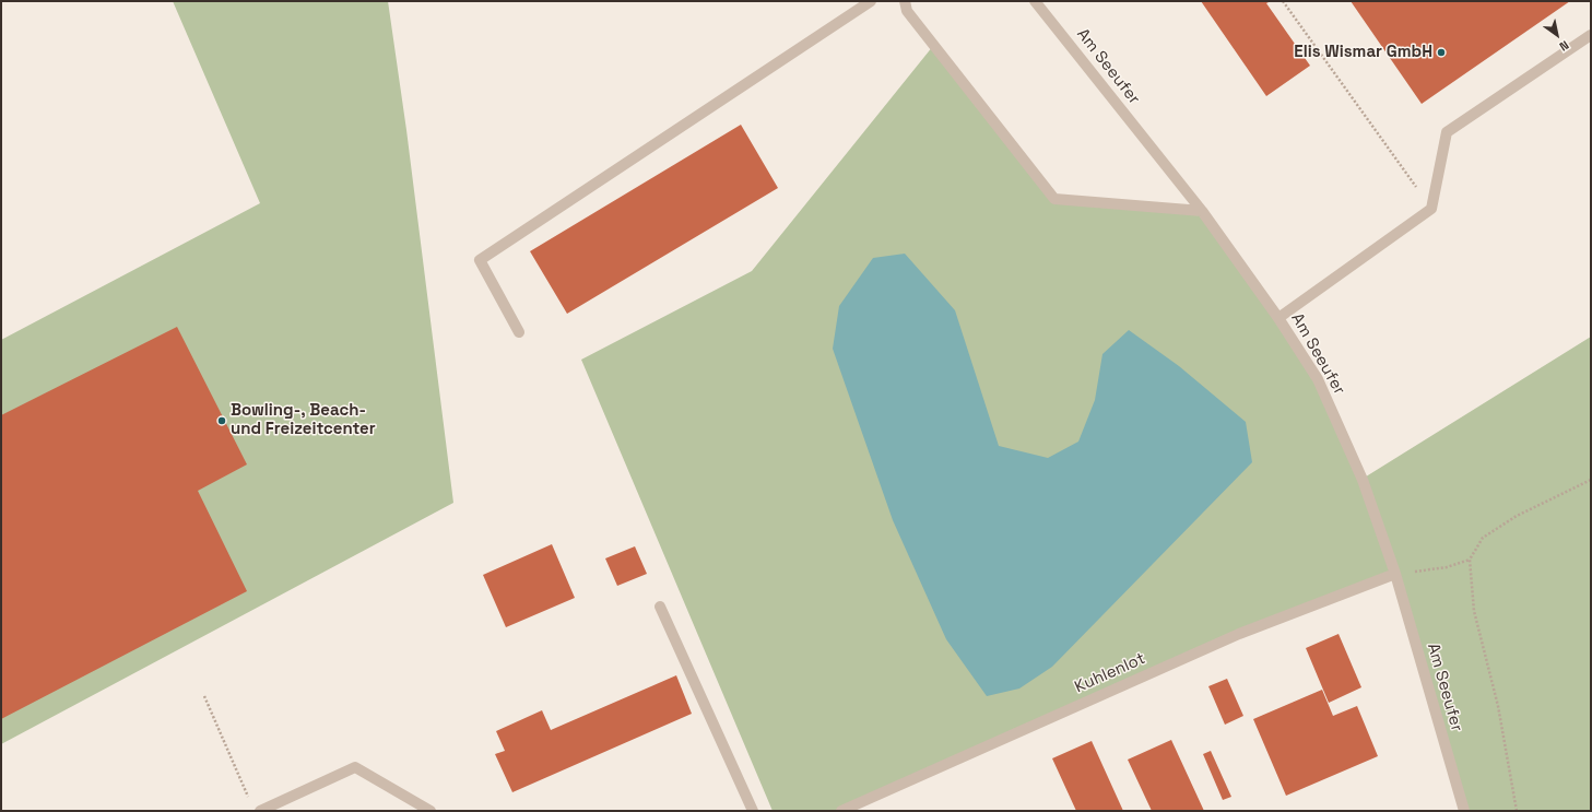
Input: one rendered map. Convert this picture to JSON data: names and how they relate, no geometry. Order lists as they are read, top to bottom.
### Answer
{
  "streets": {
    "street": ["Am Seeufer", "Kuhlenlot"]
  },
  "crossings": [
    ["Am Seeufer", "Kuhlenlot"]
  ],
  "places": ["Elis Wismar GmbH", "Bowling-, Beach- und Freizeitcenter"],
  "north": "bottom right"
}
